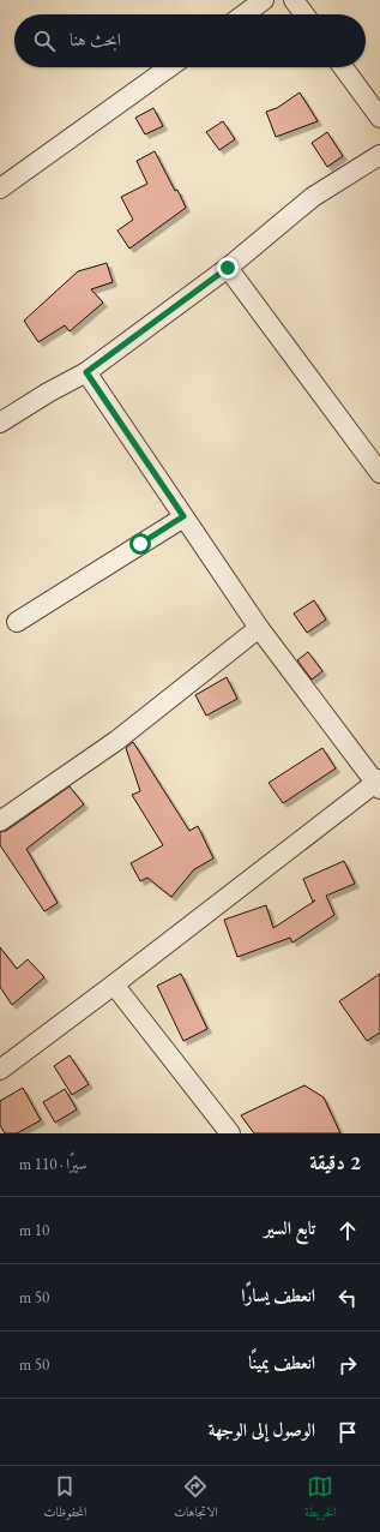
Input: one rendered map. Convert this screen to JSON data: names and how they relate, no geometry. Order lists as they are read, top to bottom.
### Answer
{
  "page": {
    "search": "ابحث هنا",
    "heading": ["2 دقيقة", "سيرًا · 110 m"],
    "list": [
      ["تابع السير", "10 m"],
      ["انعطف يسارًا", "50 m"],
      ["انعطف يمينًا", "50 m"],
      "الوصول إلى الوجهة"
    ],
    "nav": ["الخريطة", "الاتجاهات", "المحفوظات"]
  }
}
